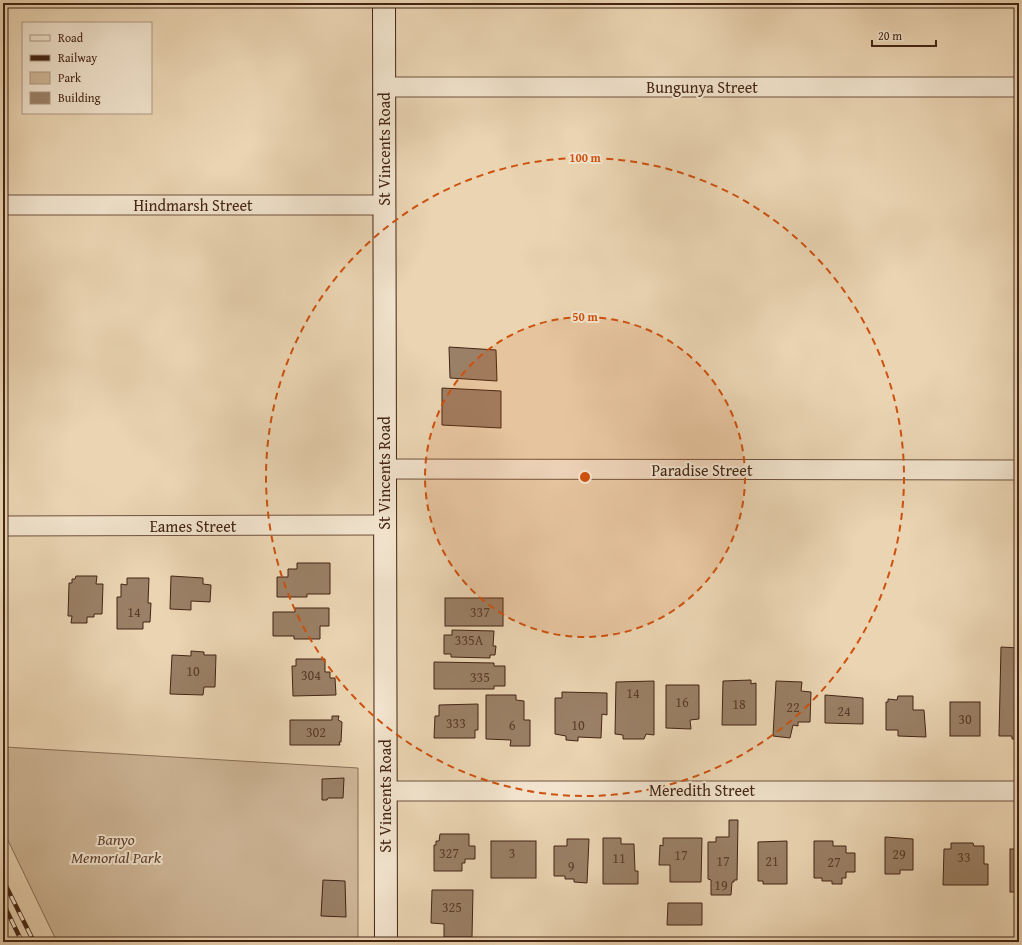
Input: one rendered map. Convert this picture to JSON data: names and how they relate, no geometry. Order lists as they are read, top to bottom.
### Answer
{
  "streets": {
    "main road": ["St Vincents Road"],
    "street": [
      "Bungunya Street",
      "Hindmarsh Street",
      "Paradise Street",
      "Eames Street",
      "Meredith Street"
    ]
  },
  "crossings": [
    ["Bungunya Street", "St Vincents Road"],
    ["St Vincents Road", "Hindmarsh Street"],
    ["St Vincents Road", "Paradise Street"],
    ["St Vincents Road", "Eames Street"],
    ["St Vincents Road", "Meredith Street"]
  ],
  "parks": ["Banyo Memorial Park"],
  "house_numbers": [
    "14",
    "337",
    "335A",
    "10",
    "304",
    "335",
    "14",
    "16",
    "18",
    "22",
    "24",
    "30",
    "333",
    "6",
    "10",
    "302",
    "327",
    "3",
    "29",
    "17",
    "33",
    "11",
    "17",
    "21",
    "27",
    "9",
    "19",
    "325"
  ],
  "legend": [
    "Road",
    "Railway",
    "Park",
    "Building"
  ],
  "scale_bar": "20 m",
  "rings": ["100 m", "50 m"]
}
